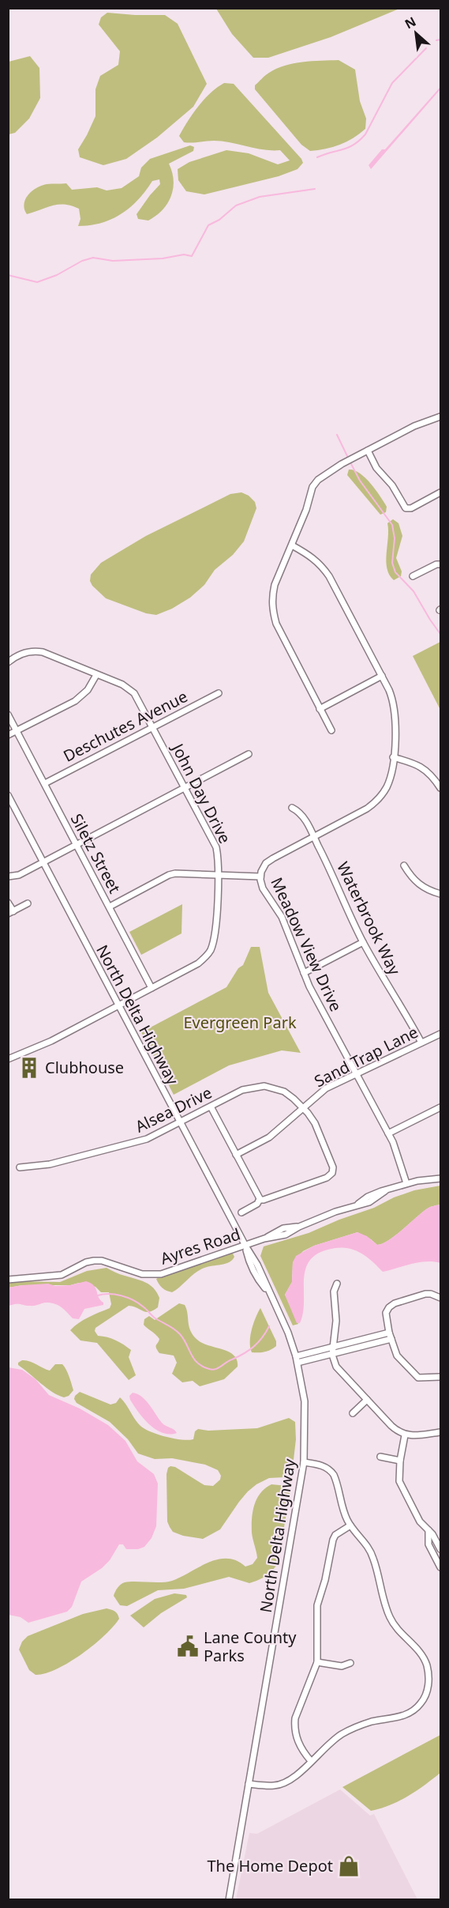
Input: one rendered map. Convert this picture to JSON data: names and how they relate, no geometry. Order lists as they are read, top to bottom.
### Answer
{
  "streets": {
    "street": [
      "Deschutes Avenue",
      "John Day Drive",
      "Siletz Street",
      "Waterbrook Way",
      "Meadow View Drive",
      "North Delta Highway",
      "Sand Trap Lane",
      "Alsea Drive",
      "Ayres Road"
    ]
  },
  "crossings": [
    ["Deschutes Avenue", "John Day Drive"],
    ["Deschutes Avenue", "Siletz Street"],
    ["John Day Drive", "Siletz Street"],
    ["John Day Drive", "North Delta Highway"],
    ["Waterbrook Way", "Meadow View Drive"],
    ["Waterbrook Way", "Sand Trap Lane"],
    ["Meadow View Drive", "Sand Trap Lane"],
    ["Meadow View Drive", "Ayres Road"],
    ["North Delta Highway", "Alsea Drive"],
    ["North Delta Highway", "Ayres Road"],
    ["Sand Trap Lane", "Alsea Drive"]
  ],
  "parks": ["Evergreen Park"],
  "places": {
    "building": ["Clubhouse"],
    "public building": ["Lane County Parks"],
    "shop": ["The Home Depot"]
  },
  "north": "top left"
}
